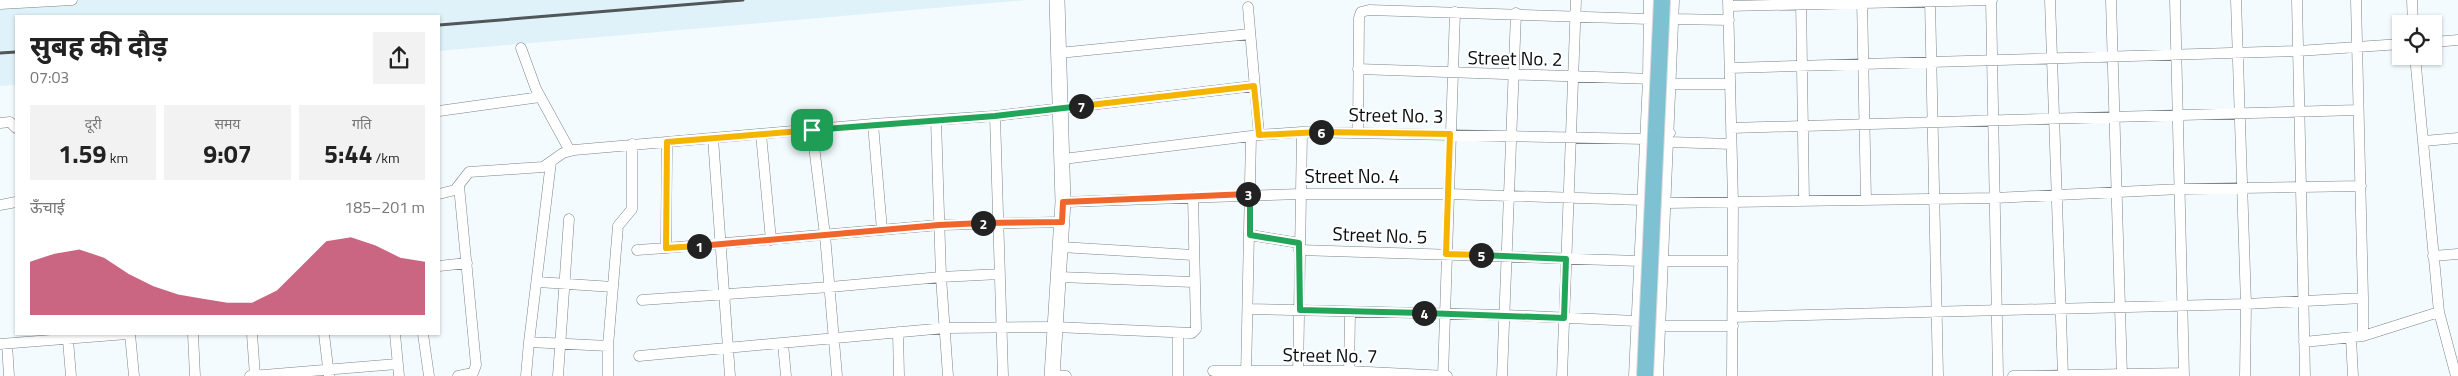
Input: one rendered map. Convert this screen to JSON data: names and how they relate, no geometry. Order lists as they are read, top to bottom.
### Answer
{
  "streets": {
    "street": [
      "Street No. 2",
      "Street No. 3",
      "Street No. 4",
      "Street No. 5",
      "Street No. 7"
    ]
  },
  "page": {
    "heading": ["सुबह की दौड़", "07:03"],
    "pins": [
      "7",
      "6",
      "3",
      "2",
      "1",
      "5",
      "4"
    ],
    "stats": [
      ["दूरी", "1.59 km"],
      ["समय", "9:07"],
      ["गति", "5:44 /km"]
    ],
    "chart": ["ऊँचाई", "185–201 m"]
  }
}
